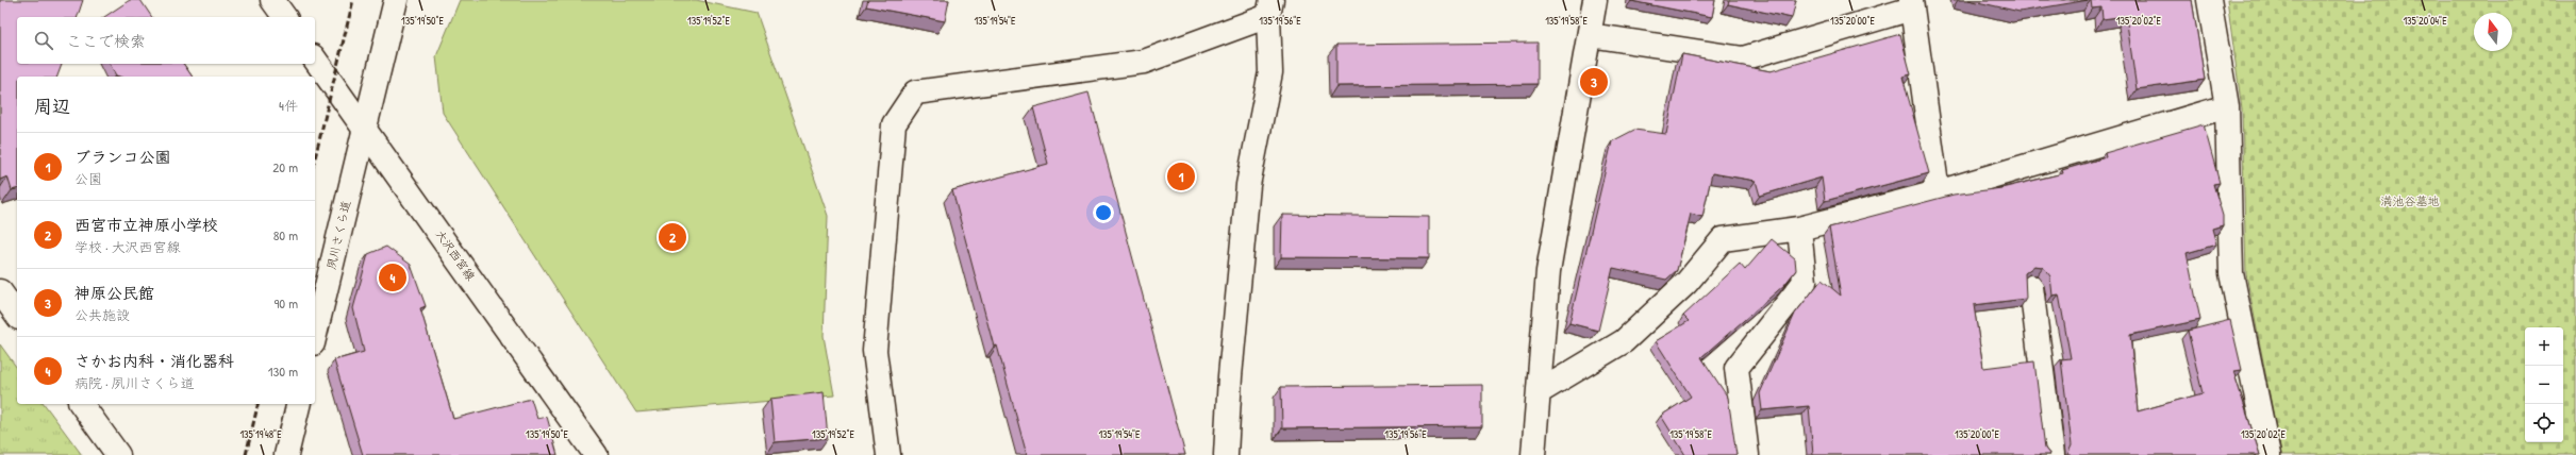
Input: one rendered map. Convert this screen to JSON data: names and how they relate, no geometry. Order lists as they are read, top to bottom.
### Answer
{
  "streets": {
    "street": ["夙川さくら道", "大沢西宮線"]
  },
  "crossings": [
    ["夙川さくら道", "大沢西宮線"]
  ],
  "parks": ["満池谷墓地"],
  "north": "top",
  "page": {
    "search": "ここで検索",
    "pins": [
      "3",
      "1",
      "2",
      "4"
    ],
    "heading": ["周辺", "4件"],
    "list": [
      {
        "mark": "1",
        "name": "ブランコ公園",
        "note": "公園",
        "value": "20 m"
      },
      {
        "mark": "2",
        "name": "西宮市立神原小学校",
        "note": "学校 · 大沢西宮線",
        "value": "80 m"
      },
      {
        "mark": "3",
        "name": "神原公民館",
        "note": "公共施設",
        "value": "90 m"
      },
      {
        "mark": "4",
        "name": "さかお内科・消化器科",
        "note": "病院 · 夙川さくら道",
        "value": "130 m"
      }
    ],
    "map_buttons": ["+", "−"]
  },
  "coordinates": [
    "135°19'50\"E",
    "135°19'52\"E",
    "135°19'54\"E",
    "135°19'56\"E",
    "135°19'58\"E",
    "135°20'00\"E",
    "135°20'02\"E",
    "135°20'04\"E",
    "135°19'48\"E"
  ]
}
